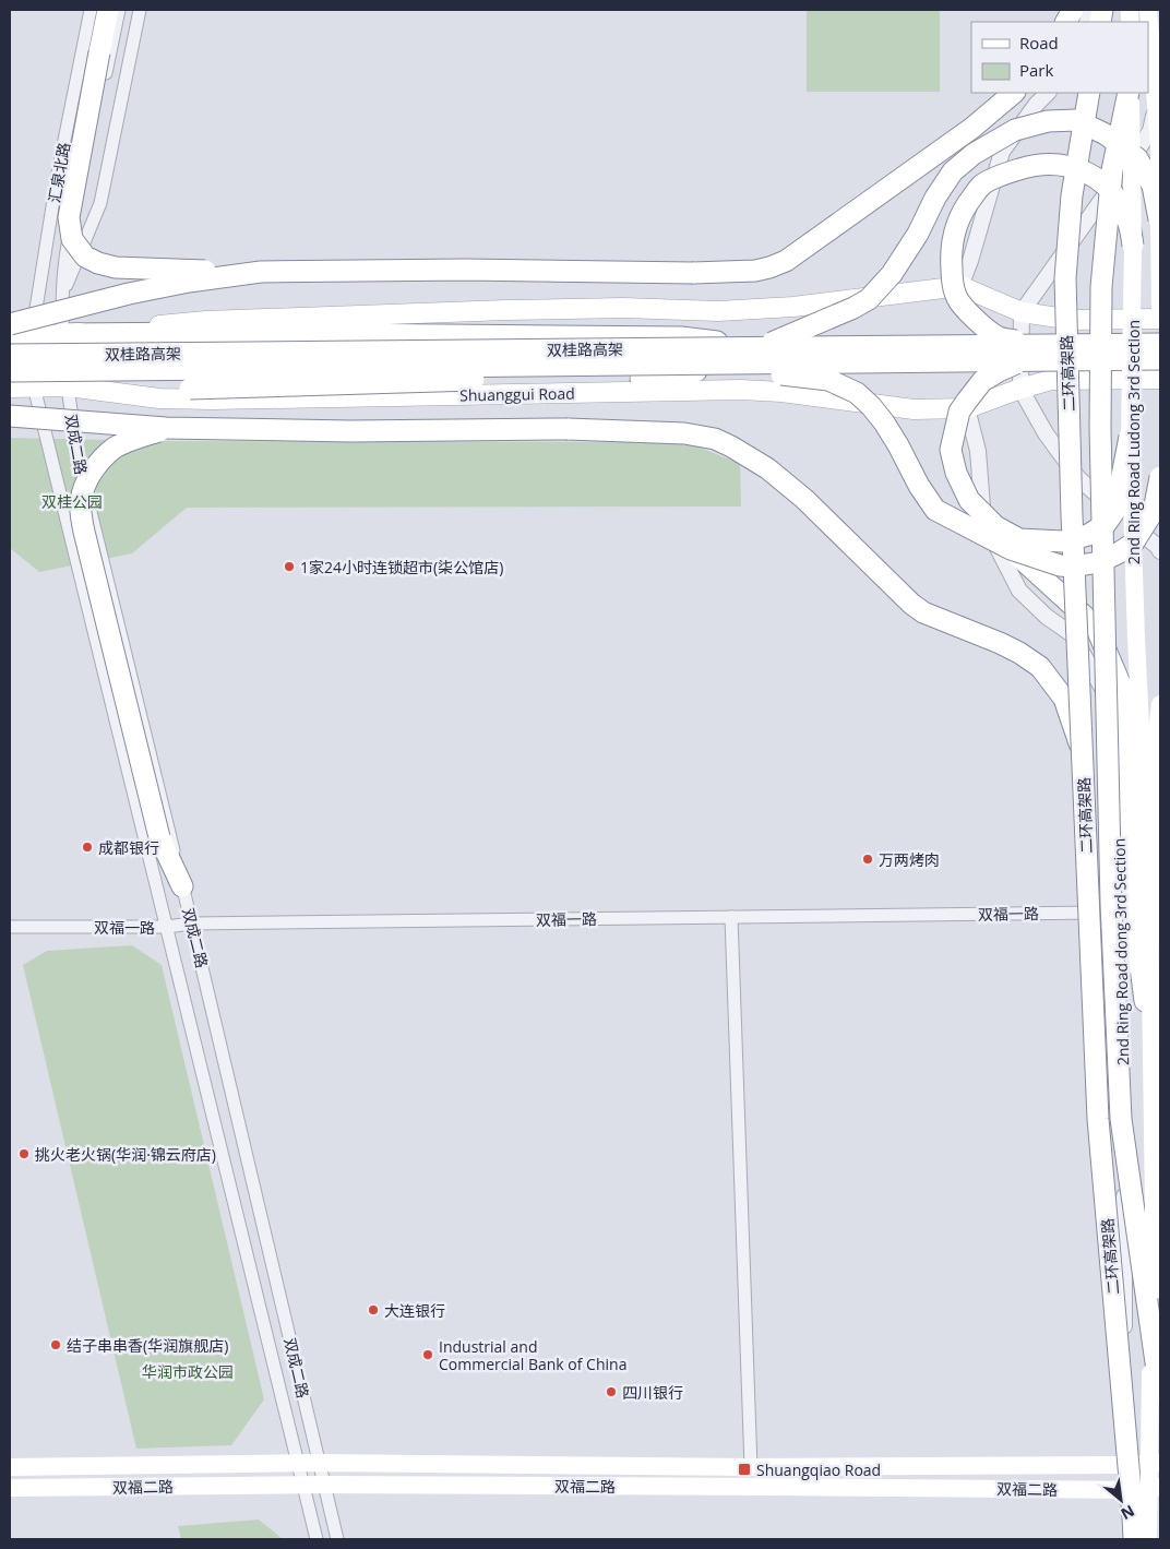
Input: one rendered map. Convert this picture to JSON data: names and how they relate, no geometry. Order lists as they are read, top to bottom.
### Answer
{
  "streets": {
    "highway": ["双桂路高架", "二环高架路"],
    "main road": ["Shuanggui Road", "2nd Ring Road Ludong 3rd Section", "双福二路"],
    "street": [
      "汇泉北路",
      "双成二路",
      "双福一路",
      "2nd Ring Road dong 3rd Section"
    ]
  },
  "crossings": [
    ["汇泉北路", "双成二路"],
    ["Shuanggui Road", "双成二路"],
    ["Shuanggui Road", "2nd Ring Road dong 3rd Section"],
    ["双成二路", "双福一路"],
    ["双成二路", "双福二路"],
    ["双福一路", "2nd Ring Road dong 3rd Section"],
    ["2nd Ring Road dong 3rd Section", "双福二路"]
  ],
  "parks": ["双桂公园", "华润市政公园"],
  "places": {
    "other": [
      "1家24小时连锁超市(柒公馆店)",
      "成都银行",
      "万两烤肉",
      "挑火老火锅(华润·锦云府店)",
      "大连银行",
      "结子串串香(华润旗舰店)",
      "Industrial and Commercial Bank of China",
      "四川银行"
    ],
    "transit": ["Shuangqiao Road"]
  },
  "legend": ["Road", "Park"],
  "north": "bottom right"
}
